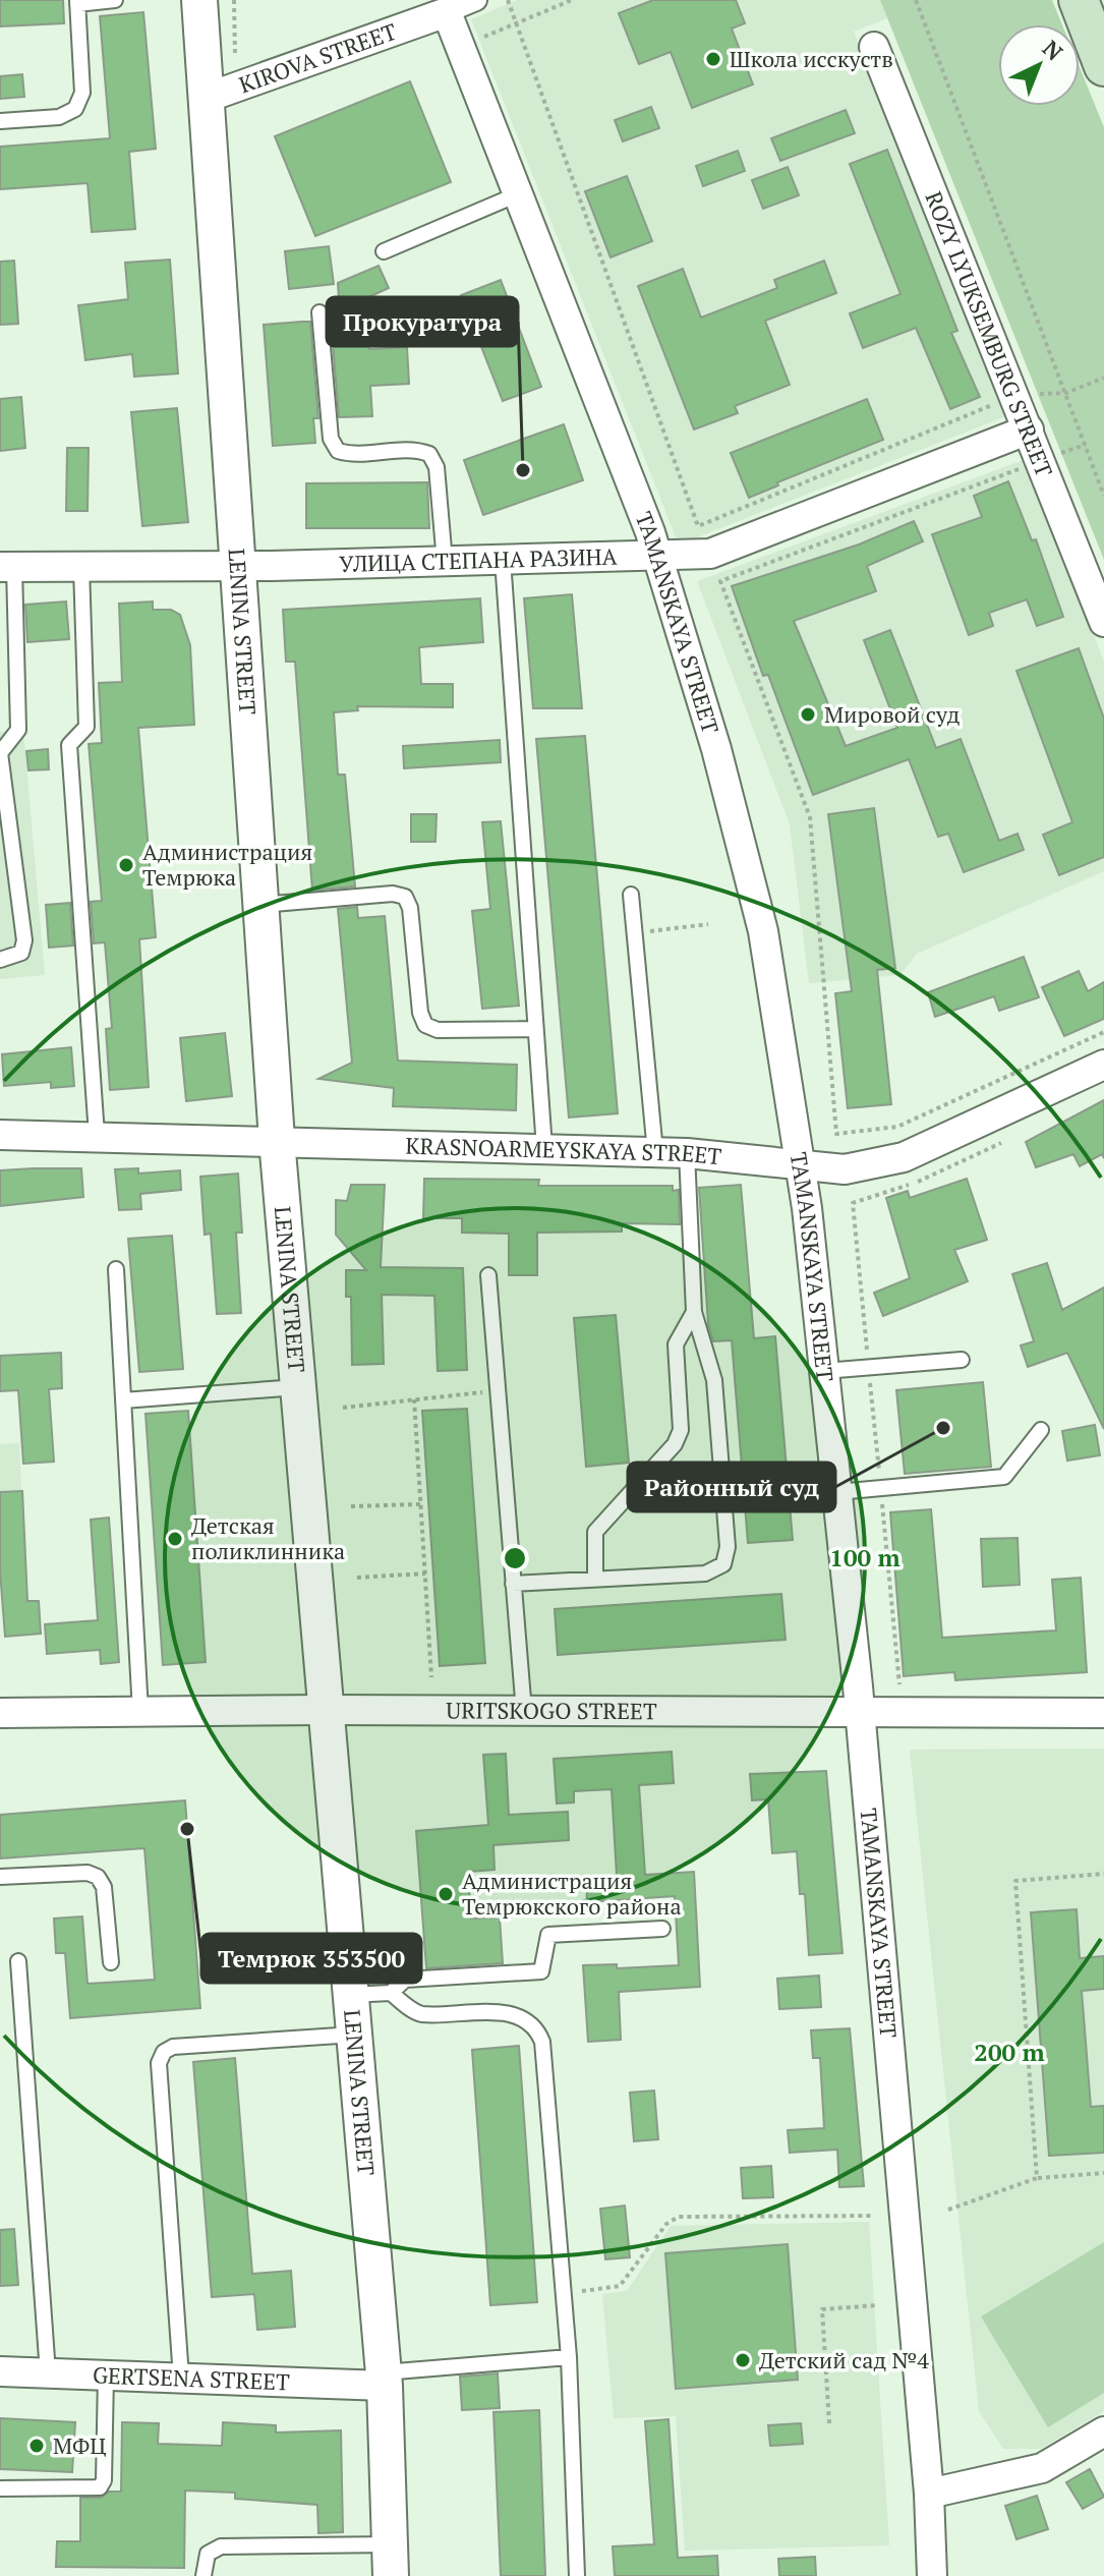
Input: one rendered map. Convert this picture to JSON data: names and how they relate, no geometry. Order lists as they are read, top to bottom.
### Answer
{
  "streets": {
    "street": [
      "KIROVA STREET",
      "ROZY LYUKSEMBURG STREET",
      "УЛИЦА СТЕПАНА РАЗИНА",
      "TAMANSKAYA STREET",
      "LENINA STREET",
      "KRASNOARMEYSKAYA STREET",
      "URITSKOGO STREET",
      "GERTSENA STREET"
    ]
  },
  "crossings": [
    ["KIROVA STREET", "TAMANSKAYA STREET"],
    ["KIROVA STREET", "LENINA STREET"],
    ["ROZY LYUKSEMBURG STREET", "УЛИЦА СТЕПАНА РАЗИНА"],
    ["УЛИЦА СТЕПАНА РАЗИНА", "TAMANSKAYA STREET"],
    ["УЛИЦА СТЕПАНА РАЗИНА", "LENINA STREET"],
    ["TAMANSKAYA STREET", "KRASNOARMEYSKAYA STREET"],
    ["TAMANSKAYA STREET", "URITSKOGO STREET"],
    ["LENINA STREET", "KRASNOARMEYSKAYA STREET"],
    ["LENINA STREET", "URITSKOGO STREET"],
    ["LENINA STREET", "GERTSENA STREET"]
  ],
  "places": [
    "Школа исскуств",
    "Прокуратура",
    "Мировой суд",
    "Администрация Темрюка",
    "Районный суд",
    "Детская поликлинника",
    "Темрюк 353500",
    "Администрация Темрюкского района",
    "Детский сад №4",
    "МФЦ"
  ],
  "north": "top right",
  "rings": ["100 m", "200 m"]
}
